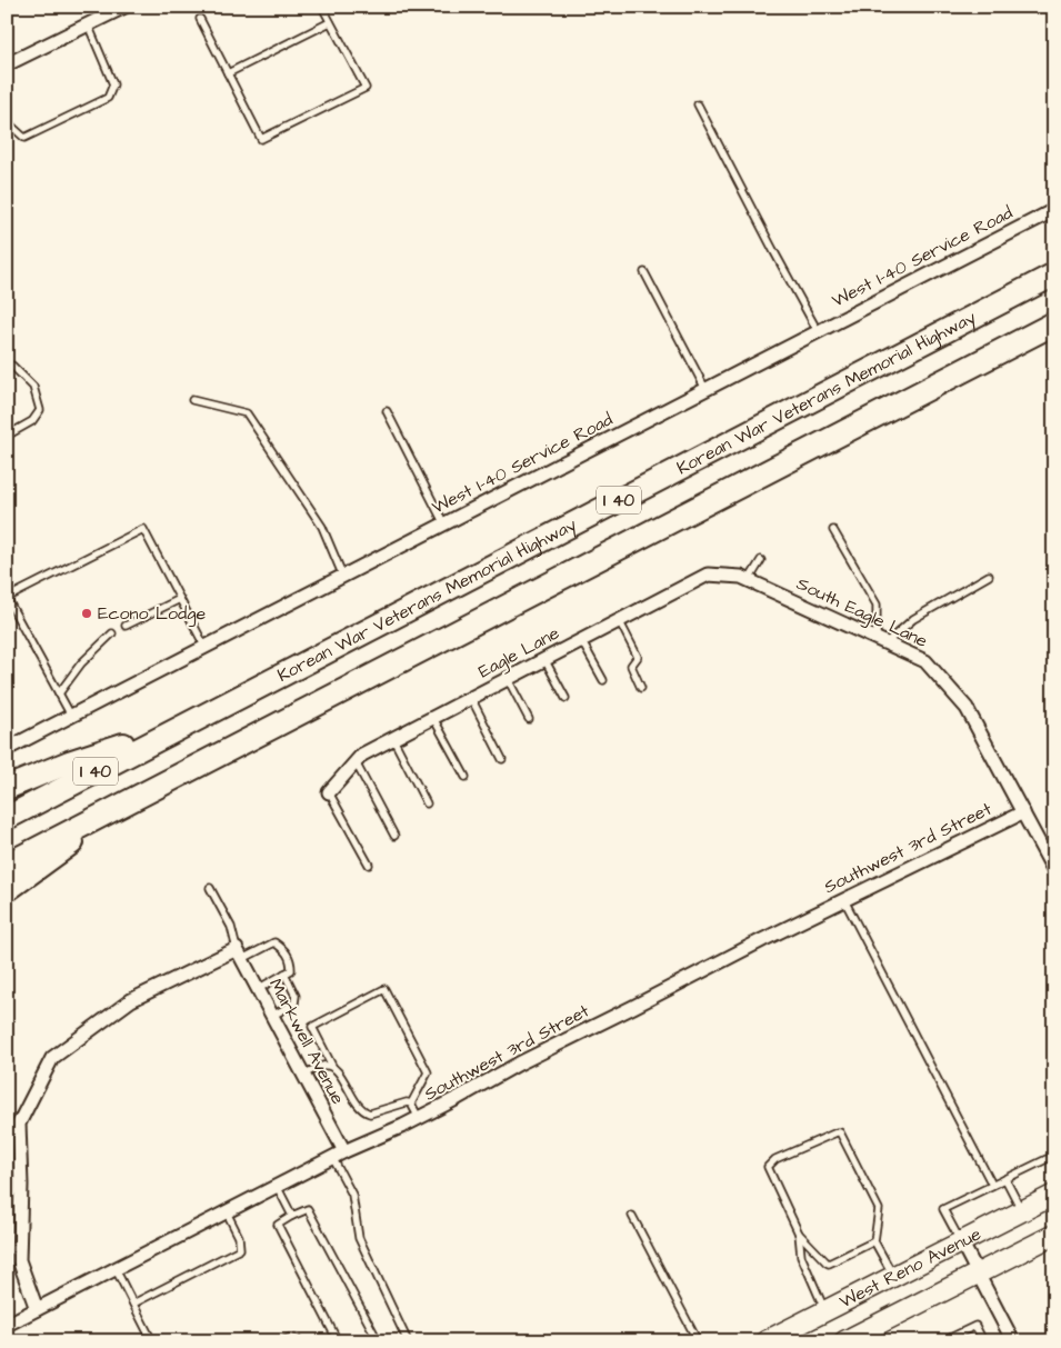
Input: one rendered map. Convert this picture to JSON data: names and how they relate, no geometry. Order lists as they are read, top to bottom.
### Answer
{
  "streets": {
    "highway": ["Korean War Veterans Memorial Highway", "I 40"],
    "main road": ["West Reno Avenue"],
    "street": [
      "West I-40 Service Road",
      "South Eagle Lane",
      "Eagle Lane",
      "Southwest 3rd Street",
      "Markwell Avenue"
    ]
  },
  "crossings": [
    ["South Eagle Lane", "Eagle Lane"],
    ["South Eagle Lane", "Southwest 3rd Street"],
    ["Southwest 3rd Street", "Markwell Avenue"]
  ],
  "places": ["Econo Lodge"]
}
